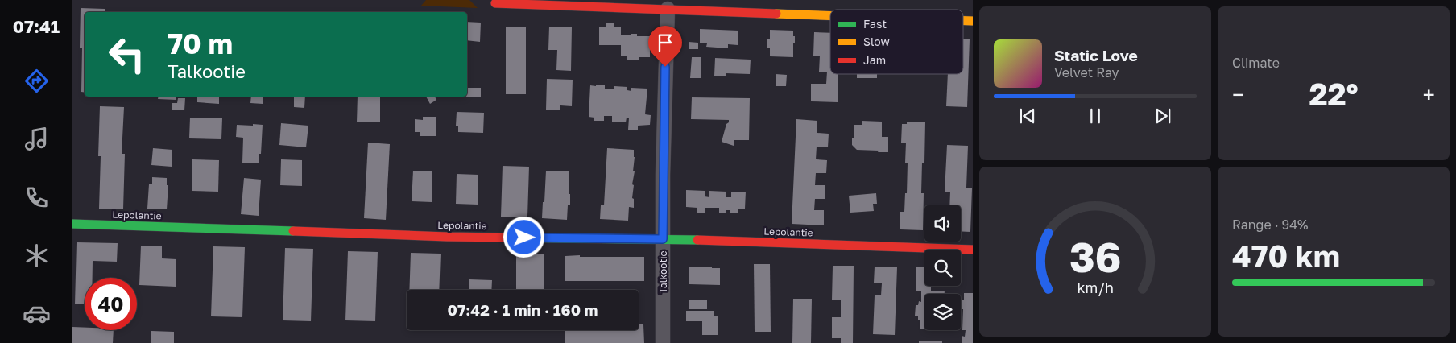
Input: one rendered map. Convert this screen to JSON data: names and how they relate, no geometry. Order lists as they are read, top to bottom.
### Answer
{
  "streets": {
    "street": ["Lepolantie", "Talkootie"]
  },
  "crossings": [
    ["Lepolantie", "Talkootie"]
  ],
  "legend": ["Fast", "Slow", "Jam"],
  "page": {
    "tabs": "07:41",
    "tile": [
      "Climate",
      ["Range · 94%", "470 km"]
    ],
    "turn": ["70 m", "Talkootie"],
    "song": ["Static Love", "Velvet Ray"],
    "heat": ["−", "22°", "+"],
    "limit": "40",
    "trip": "07:42 · 1 min · 160 m",
    "gauge": ["36", "km/h"]
  }
}
